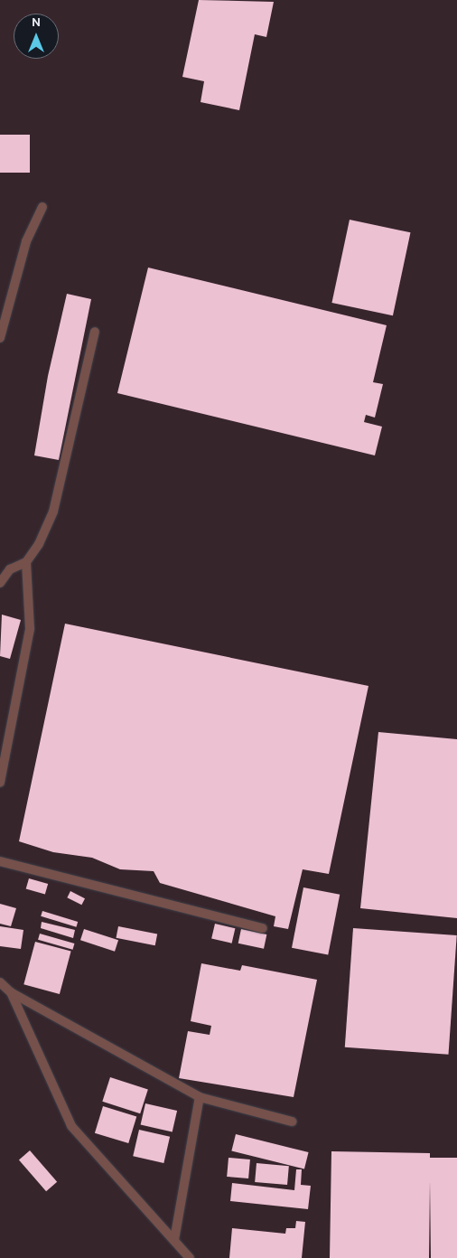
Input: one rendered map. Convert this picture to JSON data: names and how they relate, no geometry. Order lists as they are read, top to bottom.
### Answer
{
  "north": "top"
}
